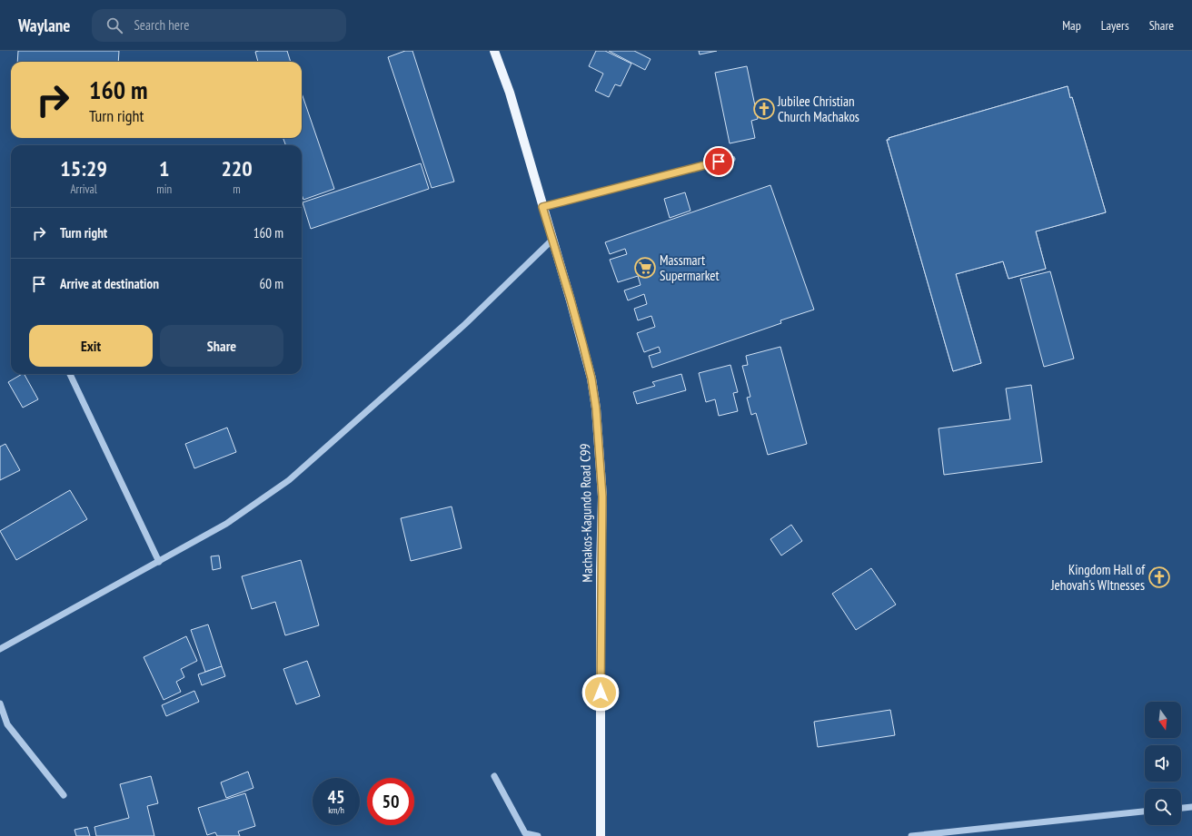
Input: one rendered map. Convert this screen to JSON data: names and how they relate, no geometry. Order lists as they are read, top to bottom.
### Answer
{
  "streets": {
    "main road": ["Machakos-Kagundo Road C99"]
  },
  "places": {
    "church": ["Jubilee Christian Church Machakos", "Kingdom Hall of Jehovah's WItnesses"],
    "supermarket": ["Massmart Supermarket"]
  },
  "north": "bottom",
  "page": {
    "header": "Waylane",
    "search": "Search here",
    "nav": ["Map", "Layers", "Share"],
    "turn": ["160 m", "Turn right"],
    "eta": [
      "15:29",
      "Arrival",
      "1",
      "min",
      "220",
      "m"
    ],
    "list": [
      {
        "name": "Turn right",
        "value": "160 m"
      },
      {
        "name": "Arrive at destination",
        "value": "60 m"
      }
    ],
    "buttons": ["Exit", "Share"],
    "speed": "45 km/h",
    "limit": "50"
  }
}
